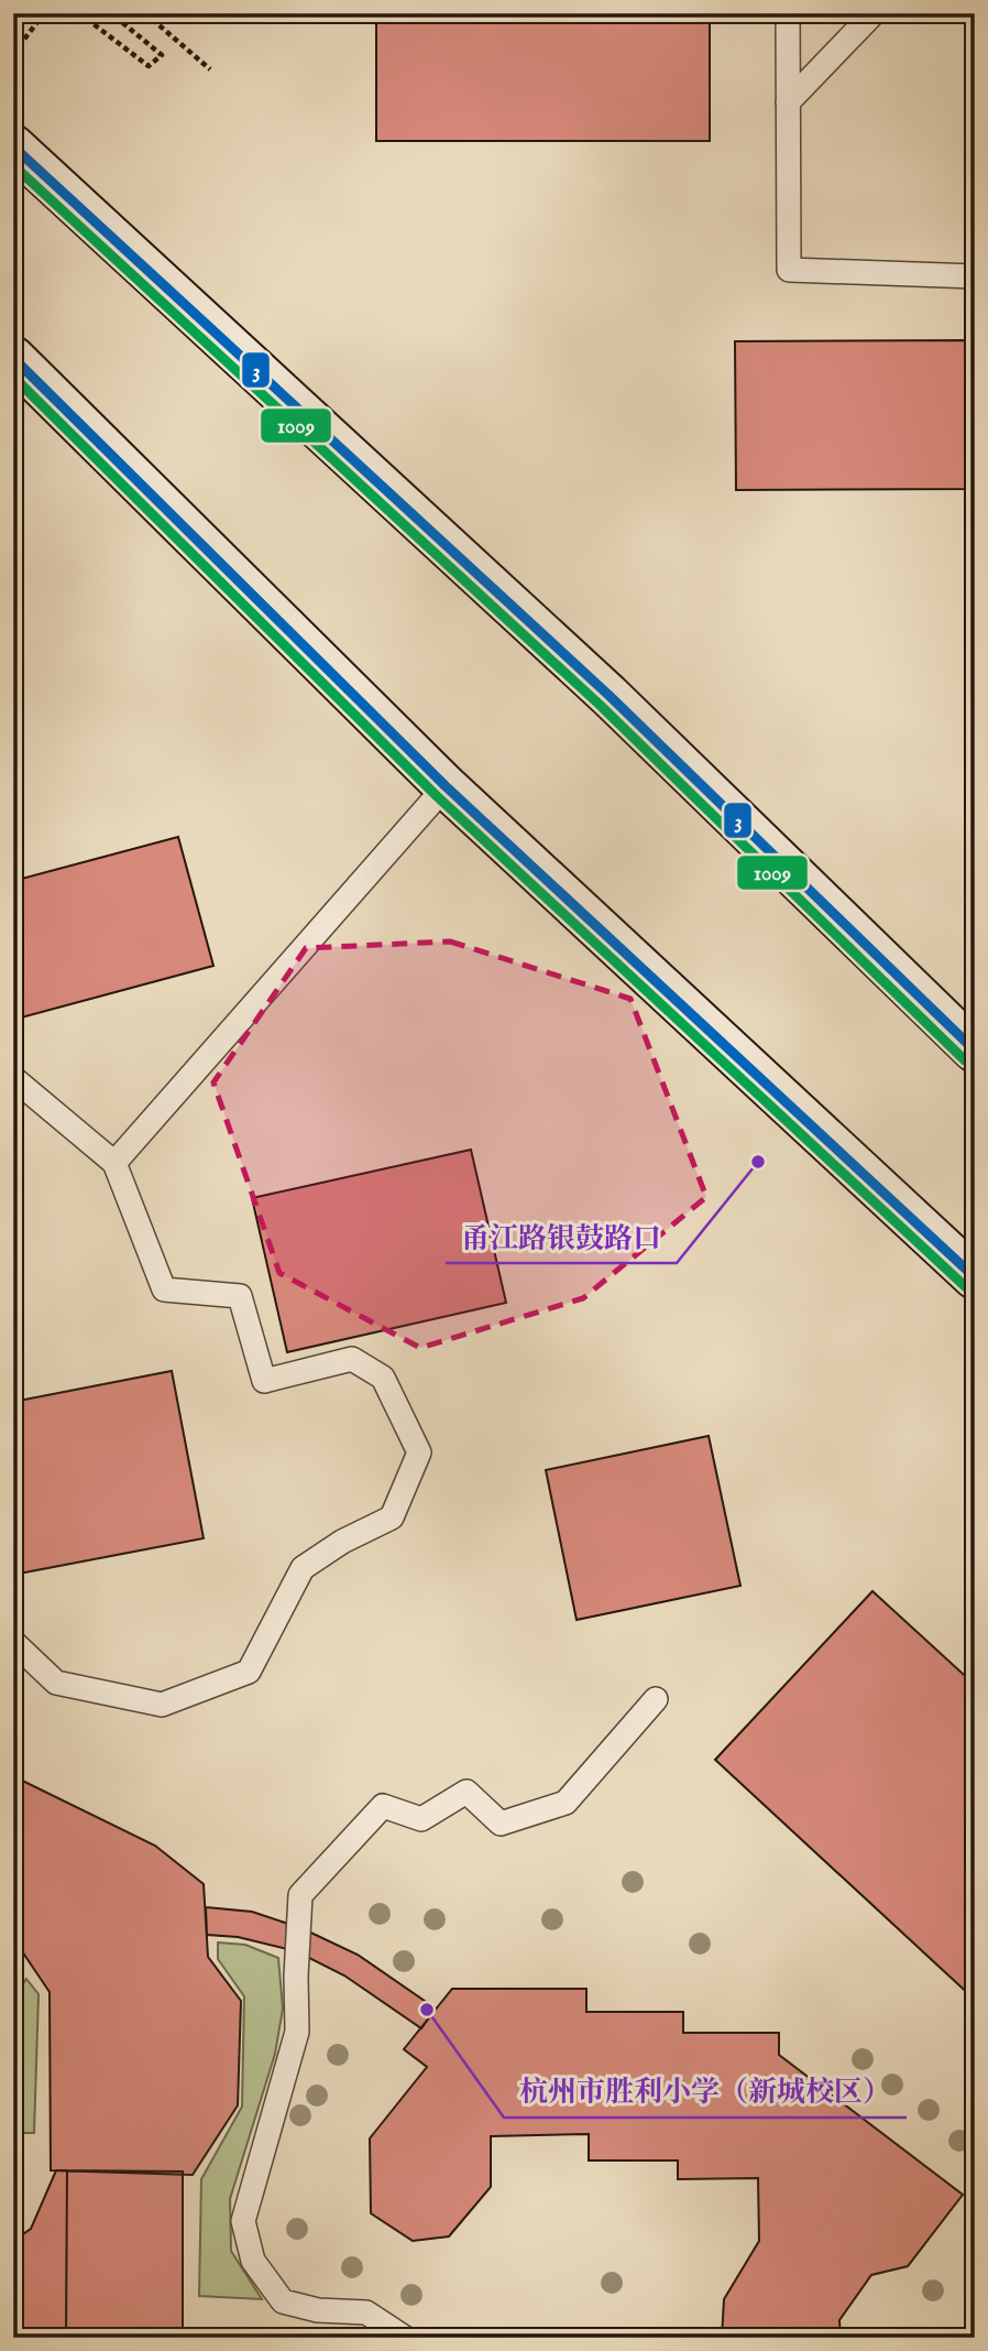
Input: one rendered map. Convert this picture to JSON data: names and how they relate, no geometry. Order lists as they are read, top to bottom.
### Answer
{
  "places": ["甬江路银鼓路口", "杭州市胜利小学（新城校区）"],
  "lines": ["transit line 3", "transit line 1009"]
}
